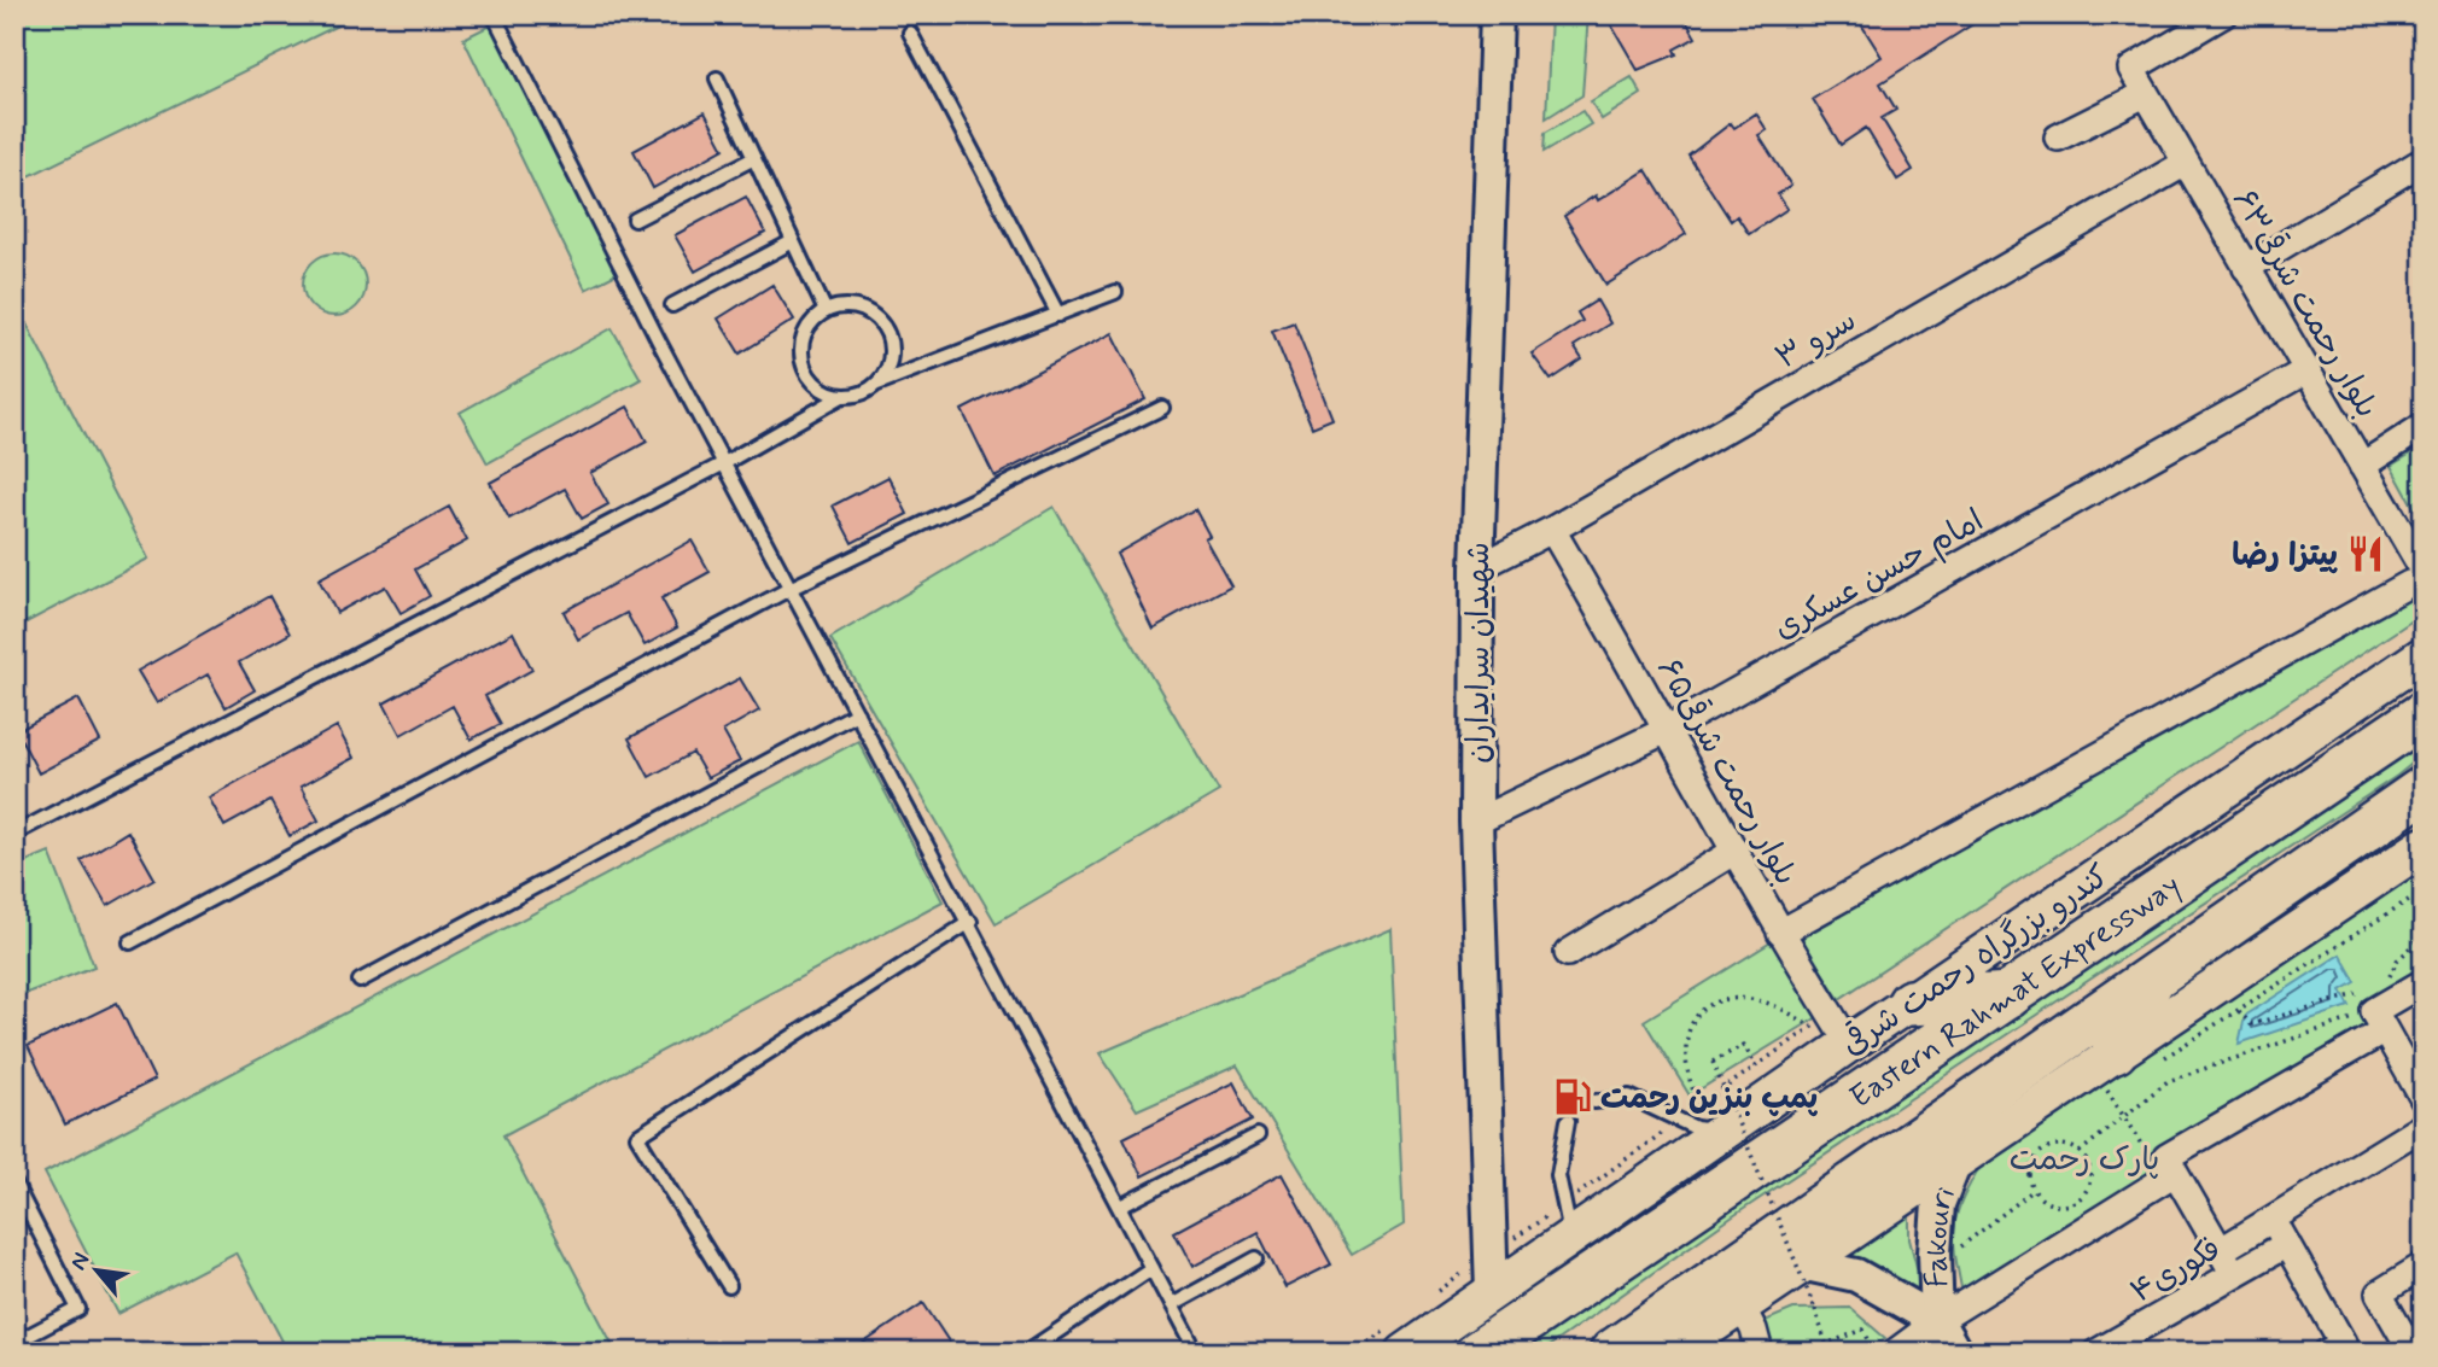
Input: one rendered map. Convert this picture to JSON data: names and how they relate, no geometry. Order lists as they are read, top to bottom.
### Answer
{
  "streets": {
    "highway": ["Eastern Rahmat Expressway"],
    "main road": ["کندرو بزرگراه رحمت شرقی"],
    "street": [
      "بلوار رحمت شرقی۶۳",
      "سرو ۳",
      "امام حسن عسکری",
      "شهیدان سرایداران",
      "بلوار رحمت شرقی۶۵",
      "Fakouri",
      "فکوری۴"
    ]
  },
  "crossings": [
    ["بلوار رحمت شرقی۶۳", "سرو ۳"],
    ["بلوار رحمت شرقی۶۳", "امام حسن عسکری"],
    ["سرو ۳", "شهیدان سرایداران"],
    ["سرو ۳", "بلوار رحمت شرقی۶۵"],
    ["امام حسن عسکری", "شهیدان سرایداران"],
    ["امام حسن عسکری", "بلوار رحمت شرقی۶۵"],
    ["شهیدان سرایداران", "کندرو بزرگراه رحمت شرقی"],
    ["بلوار رحمت شرقی۶۵", "کندرو بزرگراه رحمت شرقی"]
  ],
  "parks": ["پارک رحمت"],
  "places": {
    "restaurant": ["پیتزا رضا"],
    "fuel station": ["پمپ بنزین رحمت"]
  },
  "north": "top left"
}
